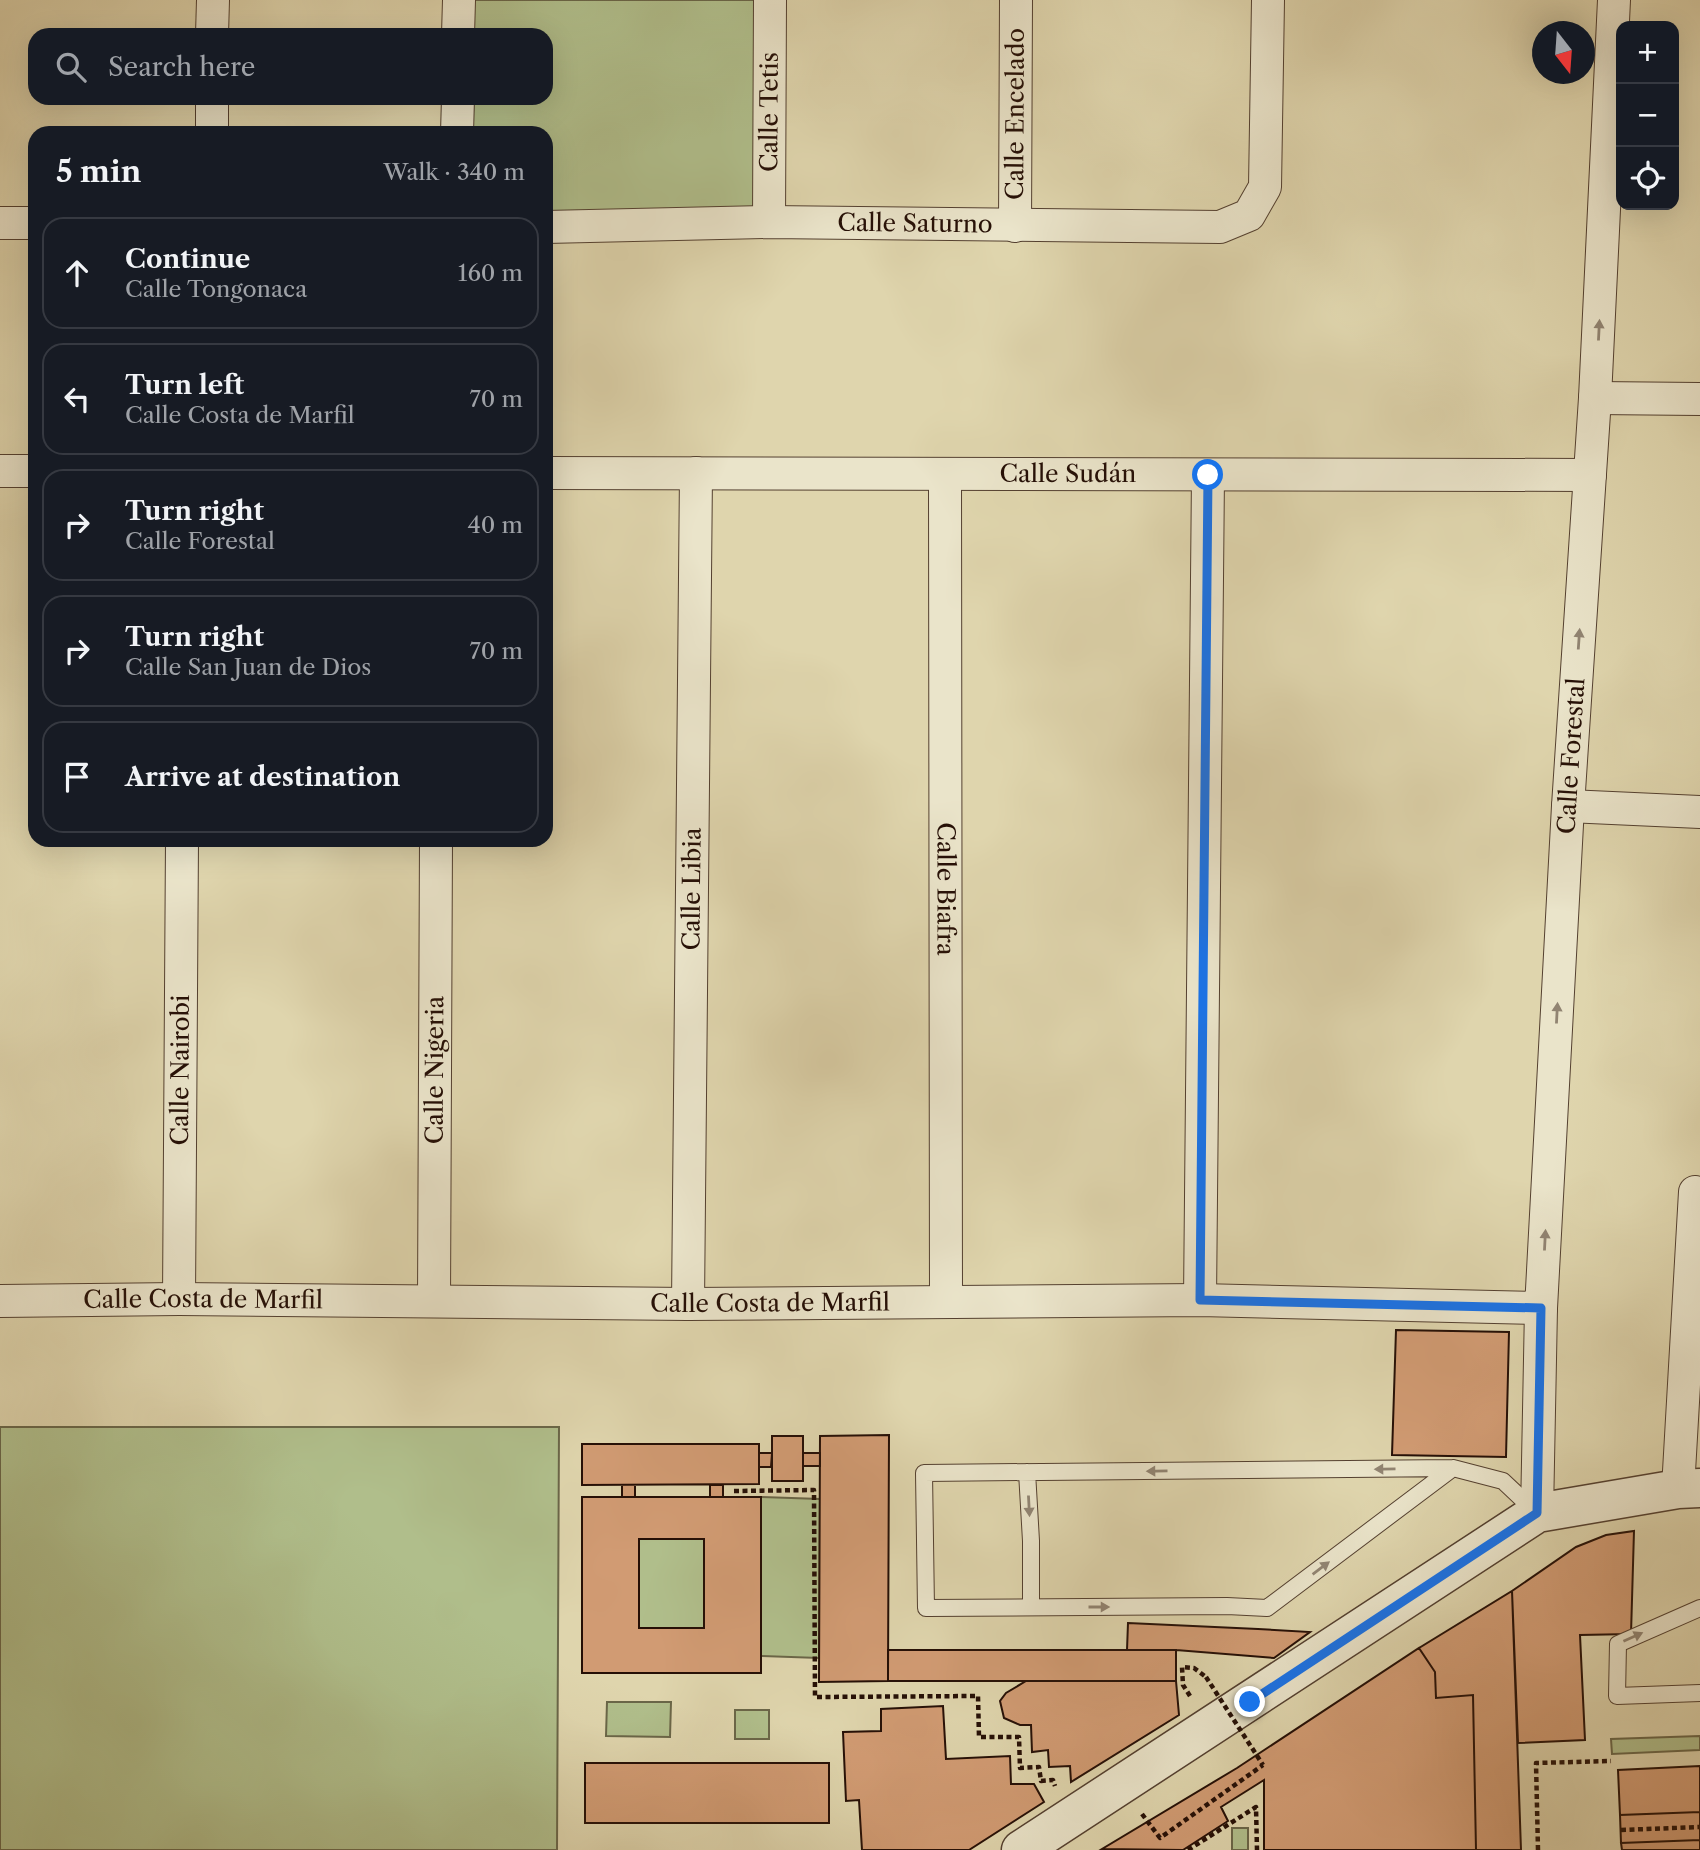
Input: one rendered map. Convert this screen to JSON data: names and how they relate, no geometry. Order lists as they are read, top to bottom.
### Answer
{
  "streets": {
    "street": [
      "Calle Tetis",
      "Calle Encelado",
      "Calle Saturno",
      "Calle Sudán",
      "Calle Forestal",
      "Calle Libia",
      "Calle Biafra",
      "Calle Nairobi",
      "Calle Nigeria",
      "Calle Costa de Marfil"
    ]
  },
  "crossings": [
    ["Calle Tetis", "Calle Saturno"],
    ["Calle Encelado", "Calle Saturno"],
    ["Calle Sudán", "Calle Forestal"],
    ["Calle Sudán", "Calle Libia"],
    ["Calle Sudán", "Calle Biafra"],
    ["Calle Forestal", "Calle Costa de Marfil"],
    ["Calle Libia", "Calle Costa de Marfil"],
    ["Calle Biafra", "Calle Costa de Marfil"],
    ["Calle Nairobi", "Calle Costa de Marfil"],
    ["Calle Nigeria", "Calle Costa de Marfil"]
  ],
  "one_way": ["Calle Forestal"],
  "north": "bottom",
  "page": {
    "map_buttons": ["+", "−"],
    "search": "Search here",
    "heading": ["5 min", "Walk · 340 m"],
    "list": [
      ["Continue", "Calle Tongonaca", "160 m"],
      ["Turn left", "Calle Costa de Marfil", "70 m"],
      ["Turn right", "Calle Forestal", "40 m"],
      ["Turn right", "Calle San Juan de Dios", "70 m"],
      "Arrive at destination"
    ]
  }
}
